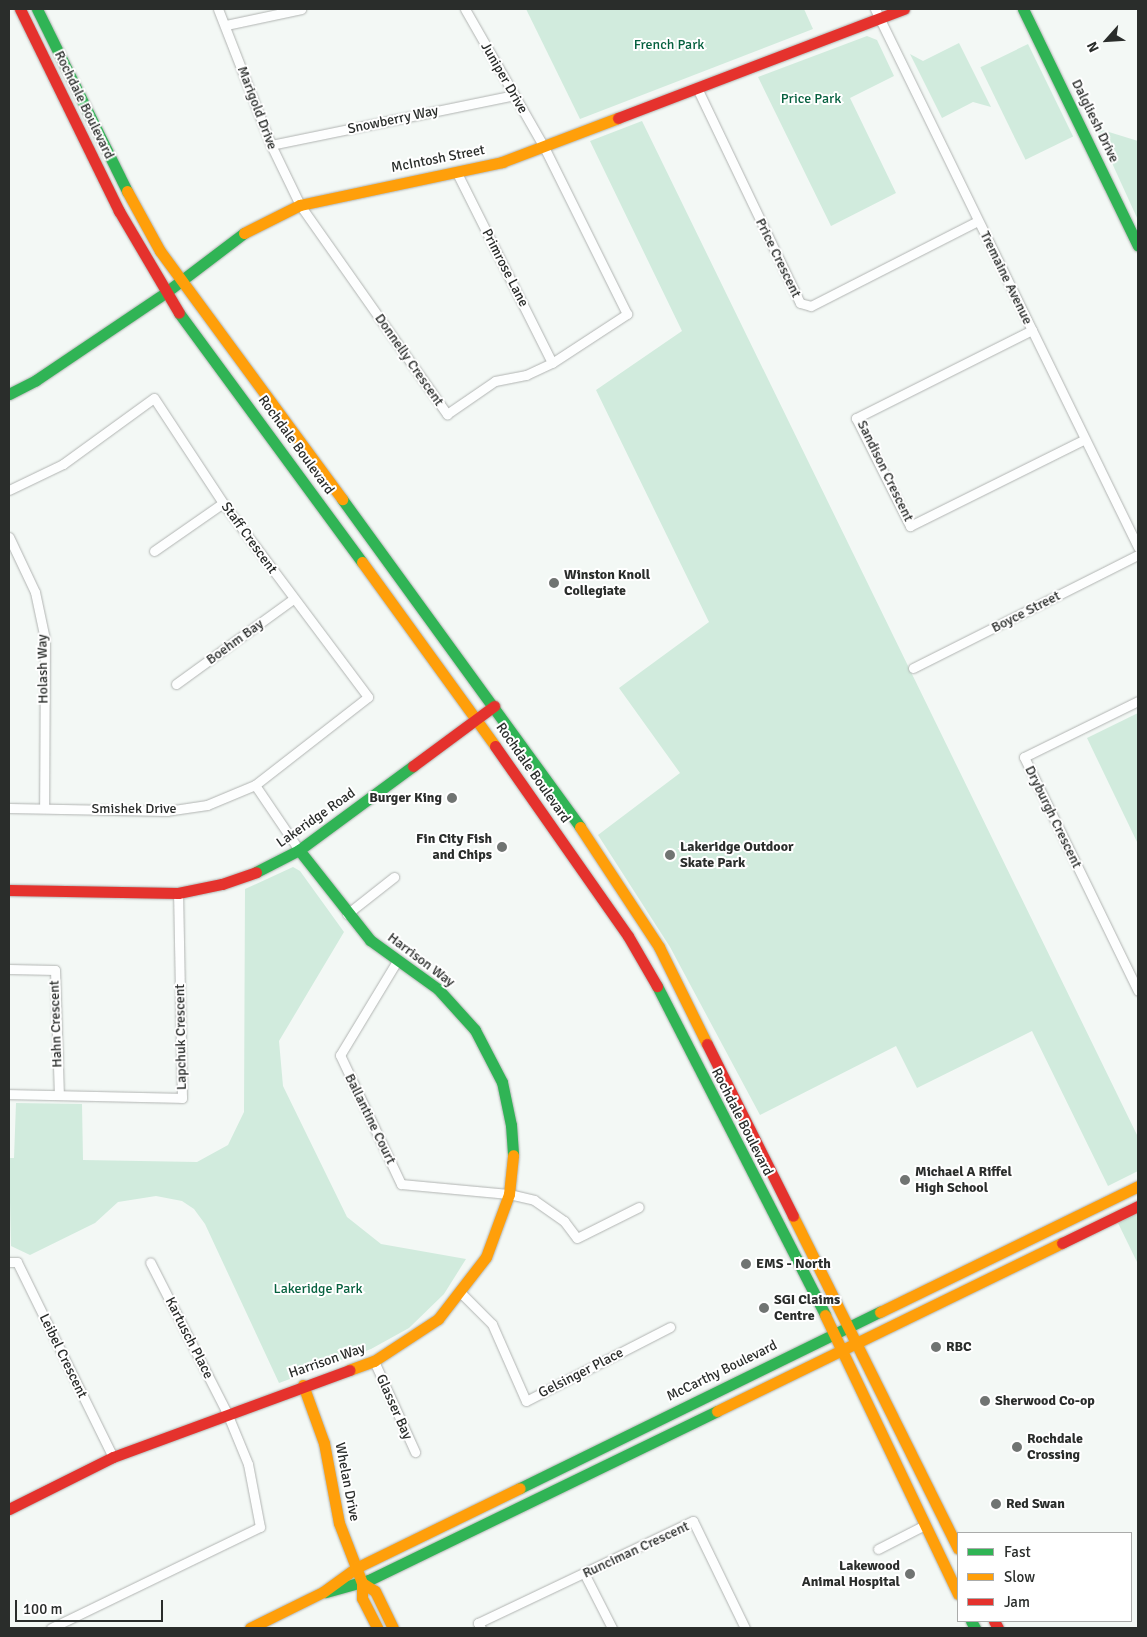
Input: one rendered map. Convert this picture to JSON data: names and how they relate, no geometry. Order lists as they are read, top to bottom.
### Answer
{
  "streets": {
    "main road": [
      "Rochdale Boulevard",
      "Dalgliesh Drive",
      "McIntosh Street",
      "Lakeridge Road",
      "Harrison Way",
      "McCarthy Boulevard",
      "Whelan Drive"
    ],
    "street": [
      "Juniper Drive",
      "Marigold Drive",
      "Snowberry Way",
      "Price Crescent",
      "Primrose Lane",
      "Tremaine Avenue",
      "Donnelly Crescent",
      "Sandison Crescent",
      "Staff Crescent",
      "Boyce Street",
      "Boehm Bay",
      "Holash Way",
      "Smishek Drive",
      "Dryburgh Crescent",
      "Hahn Crescent",
      "Lapchuk Crescent",
      "Ballantine Court",
      "Kartusch Place",
      "Leibel Crescent",
      "Gelsinger Place",
      "Glasser Bay",
      "Runciman Crescent"
    ]
  },
  "crossings": [
    ["Juniper Drive", "Snowberry Way"],
    ["Juniper Drive", "McIntosh Street"],
    ["Juniper Drive", "Donnelly Crescent"],
    ["Rochdale Boulevard", "McIntosh Street"],
    ["Rochdale Boulevard", "Lakeridge Road"],
    ["Rochdale Boulevard", "McCarthy Boulevard"],
    ["Marigold Drive", "Snowberry Way"],
    ["Marigold Drive", "McIntosh Street"],
    ["Marigold Drive", "Donnelly Crescent"],
    ["McIntosh Street", "Price Crescent"],
    ["McIntosh Street", "Primrose Lane"],
    ["McIntosh Street", "Tremaine Avenue"],
    ["McIntosh Street", "Donnelly Crescent"],
    ["Price Crescent", "Tremaine Avenue"],
    ["Primrose Lane", "Donnelly Crescent"],
    ["Tremaine Avenue", "Sandison Crescent"],
    ["Staff Crescent", "Boehm Bay"],
    ["Staff Crescent", "Smishek Drive"],
    ["Staff Crescent", "Harrison Way"],
    ["Holash Way", "Smishek Drive"],
    ["Smishek Drive", "Harrison Way"],
    ["Lakeridge Road", "Harrison Way"],
    ["Lakeridge Road", "Lapchuk Crescent"],
    ["Harrison Way", "Ballantine Court"],
    ["Harrison Way", "Kartusch Place"],
    ["Harrison Way", "Leibel Crescent"],
    ["Harrison Way", "Gelsinger Place"],
    ["Harrison Way", "Glasser Bay"],
    ["Harrison Way", "Whelan Drive"],
    ["Hahn Crescent", "Lapchuk Crescent"],
    ["McCarthy Boulevard", "Whelan Drive"]
  ],
  "parks": ["French Park", "Price Park", "Lakeridge Park"],
  "places": [
    "Winston Knoll Collegiate",
    "Burger King",
    "Fin City Fish and Chips",
    "Lakeridge Outdoor Skate Park",
    "Michael A Riffel High School",
    "EMS - North",
    "SGI Claims Centre",
    "RBC",
    "Sherwood Co-op",
    "Rochdale Crossing",
    "Red Swan",
    "Lakewood Animal Hospital"
  ],
  "legend": ["Fast", "Slow", "Jam"],
  "scale_bar": "100 m",
  "north": "bottom left"
}
